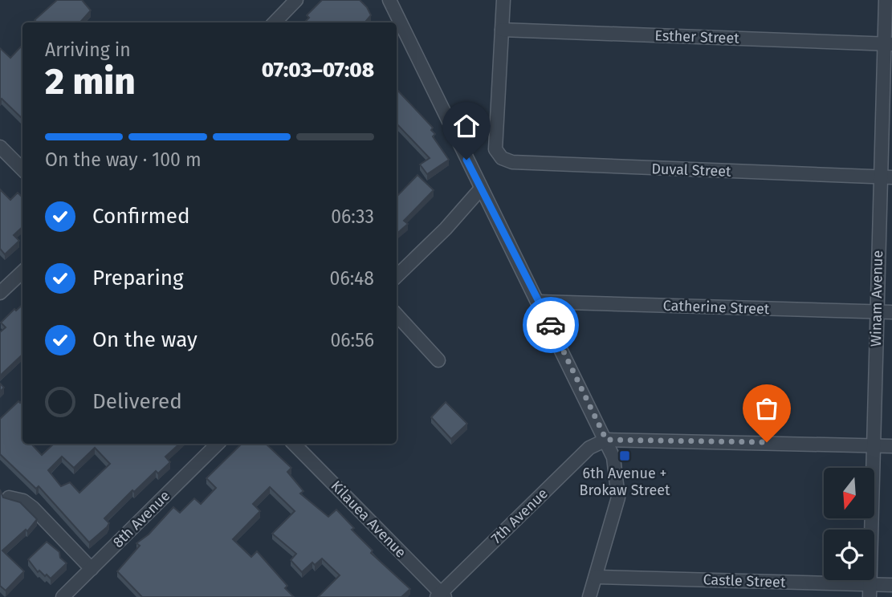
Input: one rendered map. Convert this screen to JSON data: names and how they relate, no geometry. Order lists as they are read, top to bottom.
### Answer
{
  "streets": {
    "street": [
      "Esther Street",
      "Duval Street",
      "Winam Avenue",
      "Catherine Street",
      "7th Avenue",
      "8th Avenue",
      "Kilauea Avenue",
      "Castle Street"
    ]
  },
  "crossings": [
    ["Esther Street", "Duval Street"],
    ["Esther Street", "Winam Avenue"],
    ["Duval Street", "Winam Avenue"],
    ["Winam Avenue", "Catherine Street"],
    ["Winam Avenue", "Castle Street"],
    ["7th Avenue", "Kilauea Avenue"]
  ],
  "places": {
    "transit": ["6th Avenue + Brokaw Street"]
  },
  "north": "bottom",
  "page": {
    "heading": ["2 min", "Arriving in", "07:03–07:08"],
    "bar": "On the way · 100 m",
    "list": [
      ["Confirmed", "06:33"],
      ["Preparing", "06:48"],
      ["On the way", "06:56"],
      "Delivered"
    ]
  }
}
